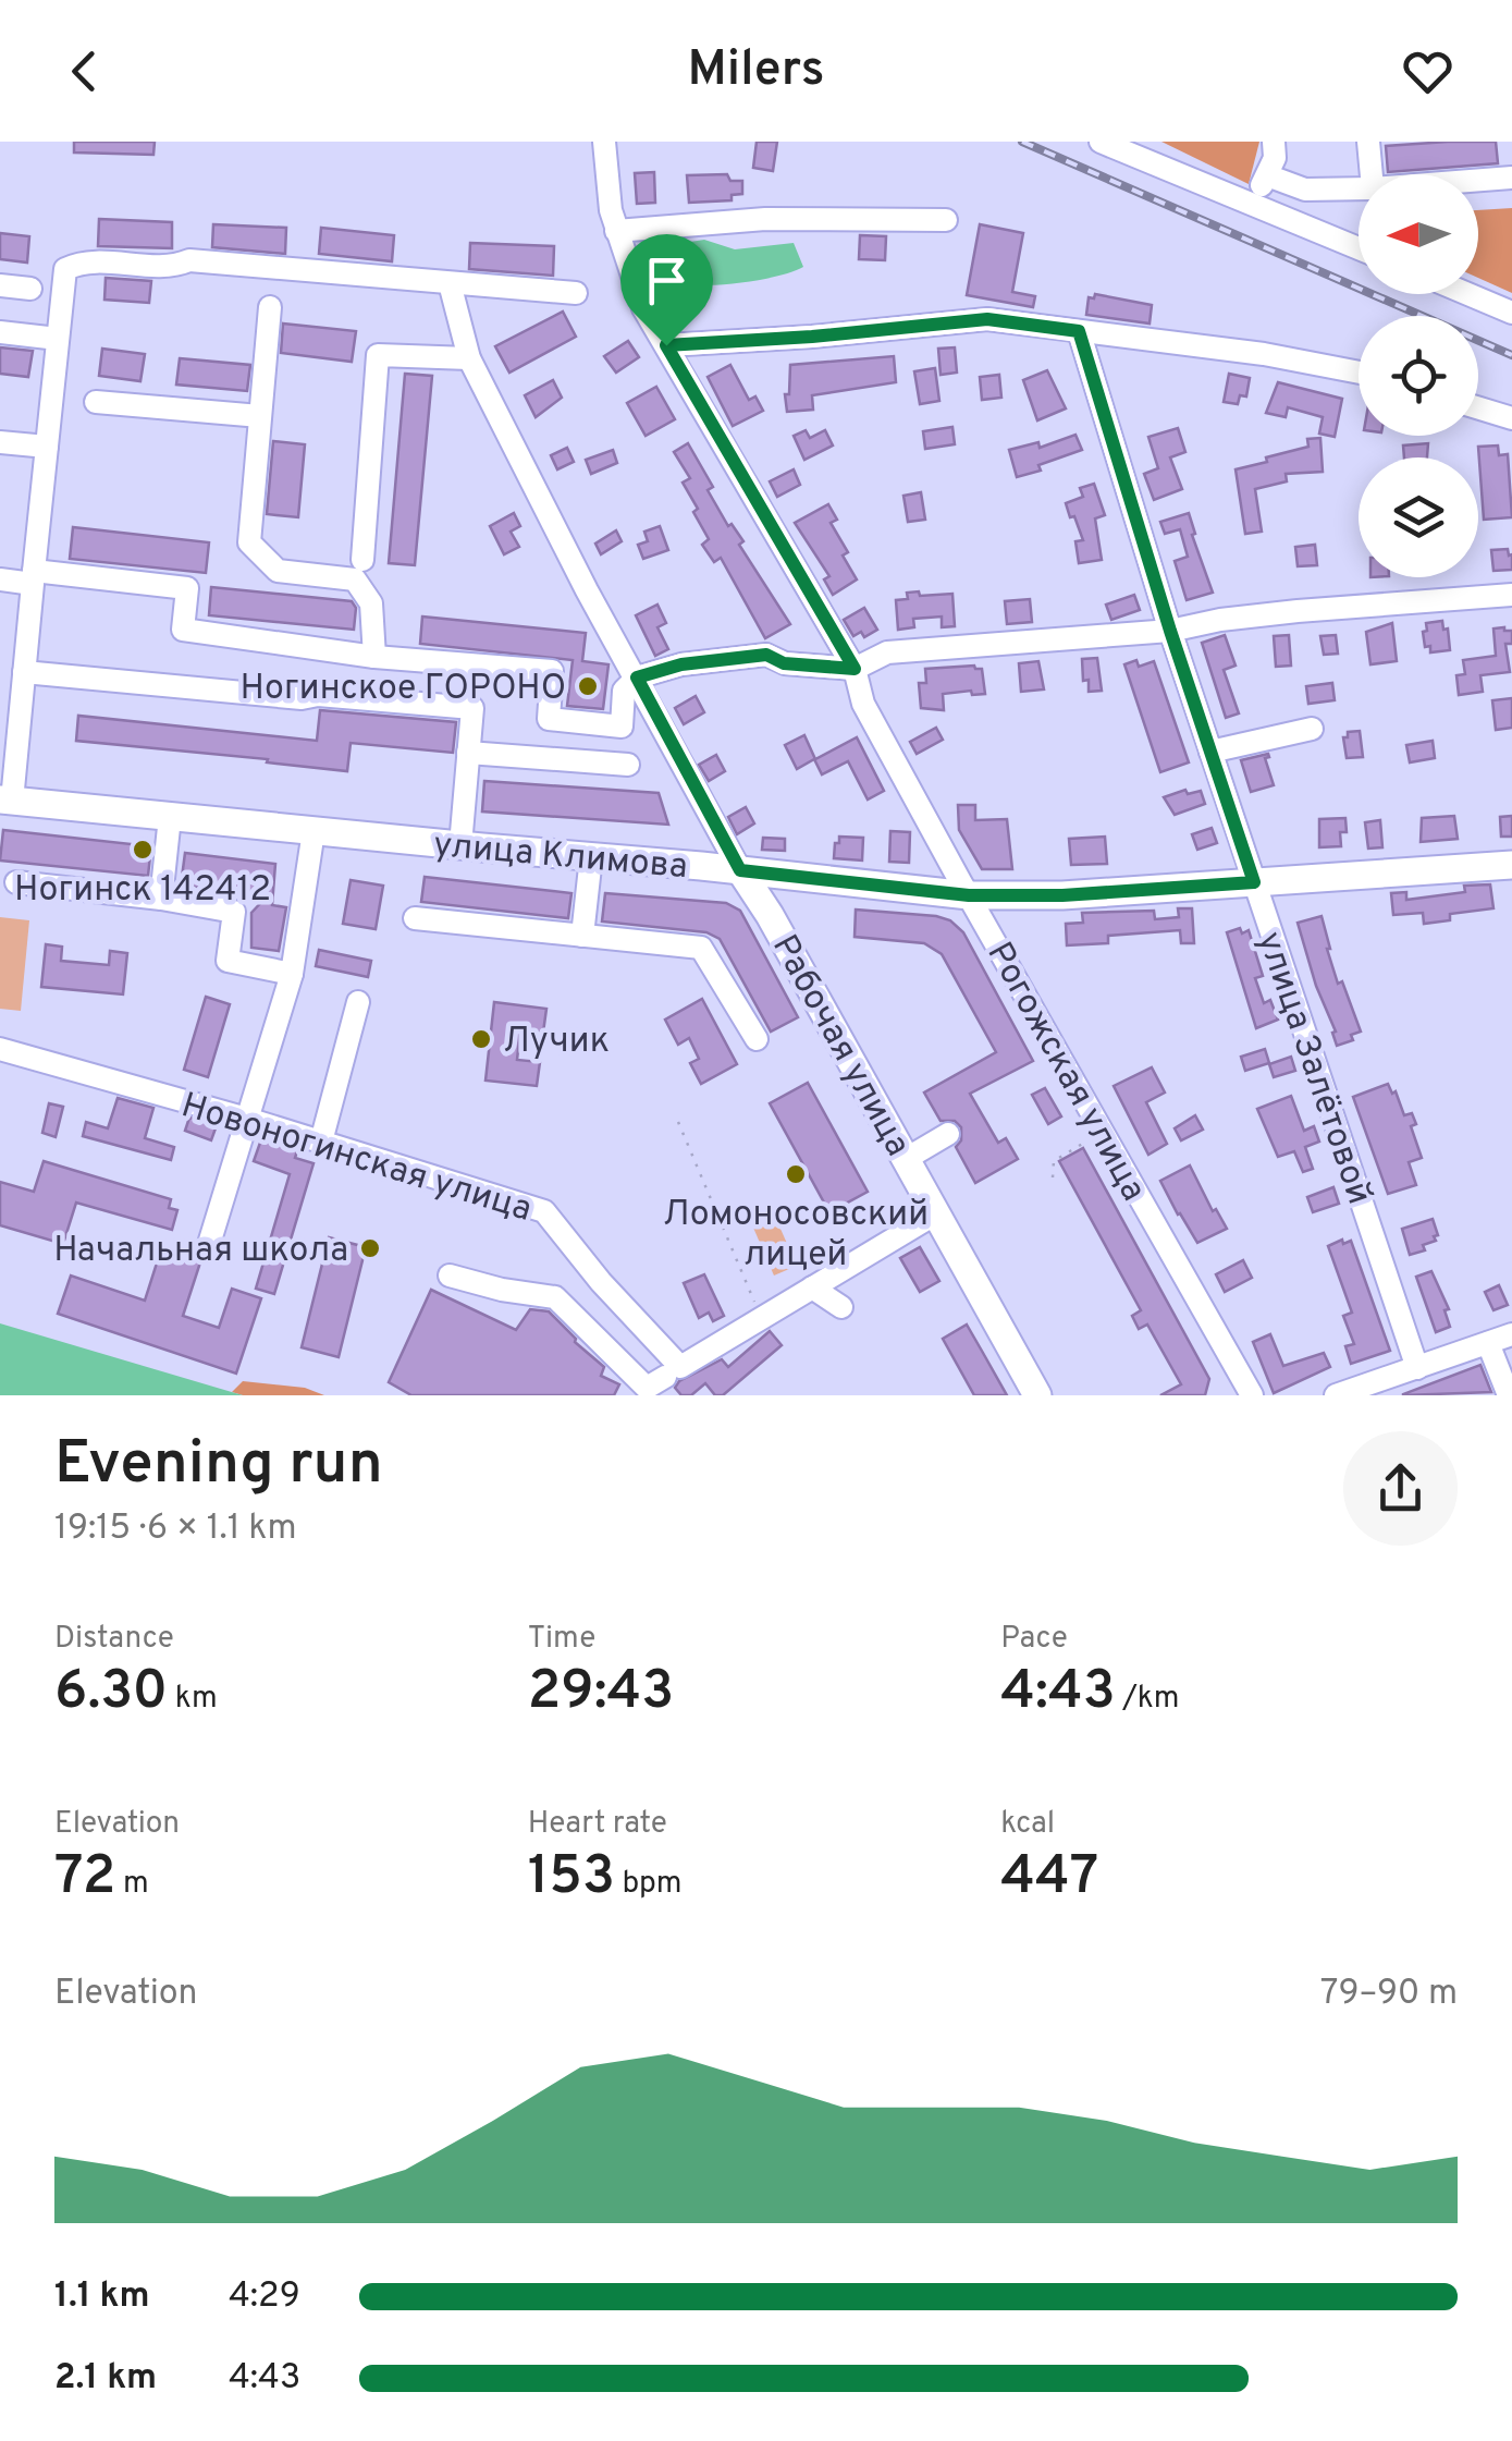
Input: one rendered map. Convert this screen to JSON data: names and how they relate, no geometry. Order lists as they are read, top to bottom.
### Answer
{
  "streets": {
    "main road": ["улица Климова", "Рабочая улица"],
    "street": ["улица Залётовой", "Рогожская улица", "Новоногинская улица"]
  },
  "crossings": [
    ["улица Климова", "Рабочая улица"],
    ["улица Климова", "улица Залётовой"],
    ["улица Климова", "Рогожская улица"],
    ["Рабочая улица", "Новоногинская улица"]
  ],
  "places": [
    "Ногинское ГОРОНО",
    "Ногинск 142412",
    "Лучик",
    "Ломоносовский лицей",
    "Начальная школа"
  ],
  "north": "left",
  "page": {
    "header": "Milers",
    "heading": ["Evening run", "19:15 · 6 × 1.1 km"],
    "stats": [
      ["Distance", "6.30 km"],
      ["Time", "29:43"],
      ["Pace", "4:43 /km"],
      ["Elevation", "72 m"],
      ["Heart rate", "153 bpm"],
      ["kcal", "447"]
    ],
    "chart": ["Elevation", "79–90 m"],
    "list": [
      {
        "name": "1.1 km",
        "note": "4:29"
      },
      {
        "name": "2.1 km",
        "note": "4:43"
      }
    ]
  }
}
